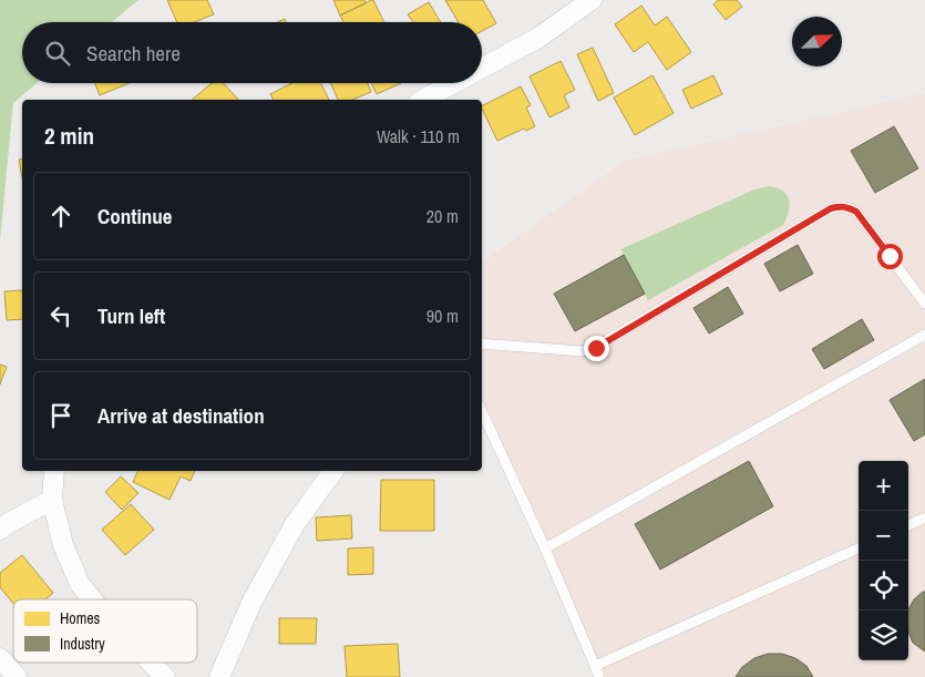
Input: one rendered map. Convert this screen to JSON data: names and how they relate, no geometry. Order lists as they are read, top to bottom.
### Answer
{
  "legend": ["Homes", "Industry"],
  "north": "top right",
  "page": {
    "search": "Search here",
    "heading": ["2 min", "Walk · 110 m"],
    "list": [
      ["Continue", "20 m"],
      ["Turn left", "90 m"],
      "Arrive at destination"
    ],
    "map_buttons": ["+", "−"]
  }
}
